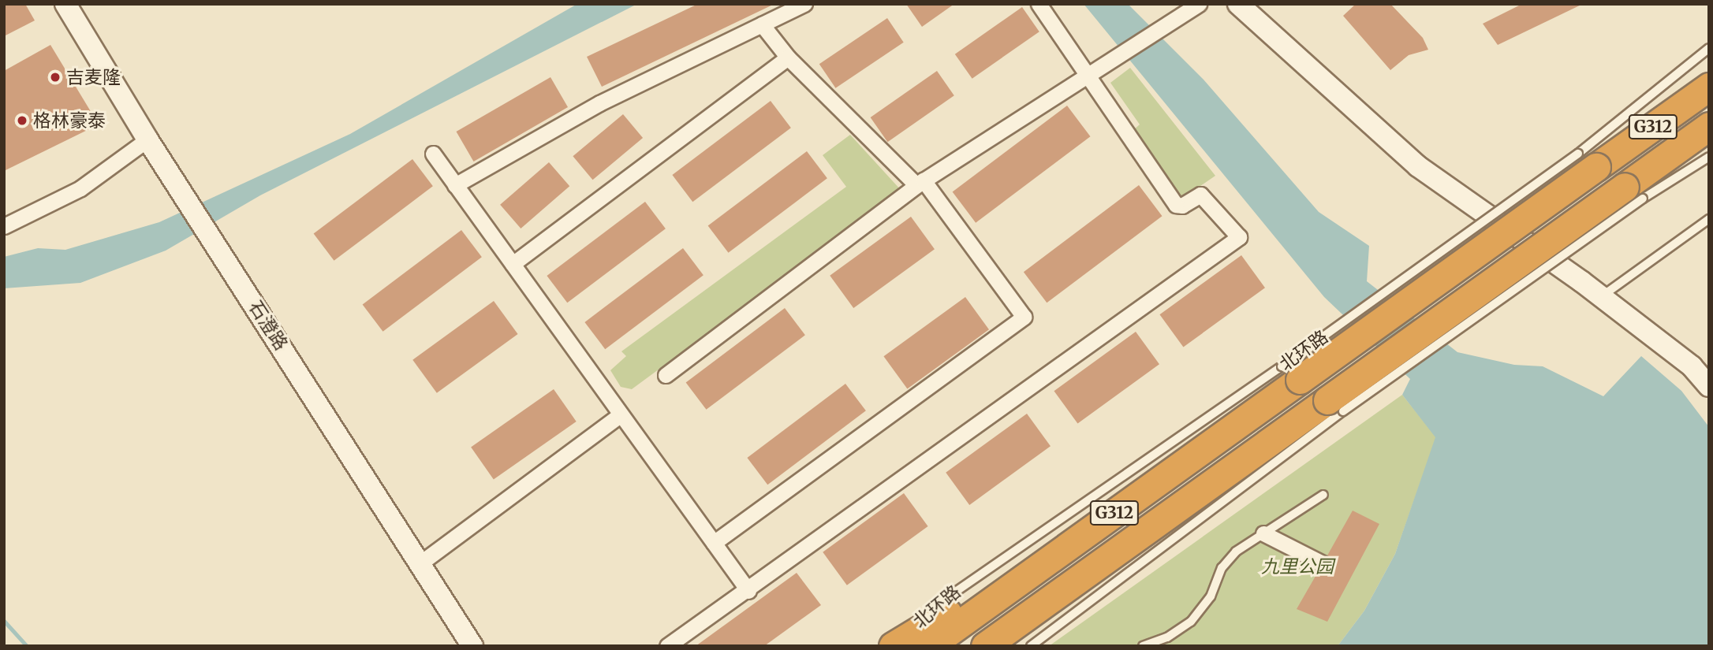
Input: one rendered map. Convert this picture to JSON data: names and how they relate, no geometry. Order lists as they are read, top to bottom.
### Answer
{
  "streets": {
    "highway": ["G312", "北环路"],
    "street": ["石澄路"]
  },
  "parks": ["九里公园"],
  "places": ["吉麦隆", "格林豪泰"]
}
